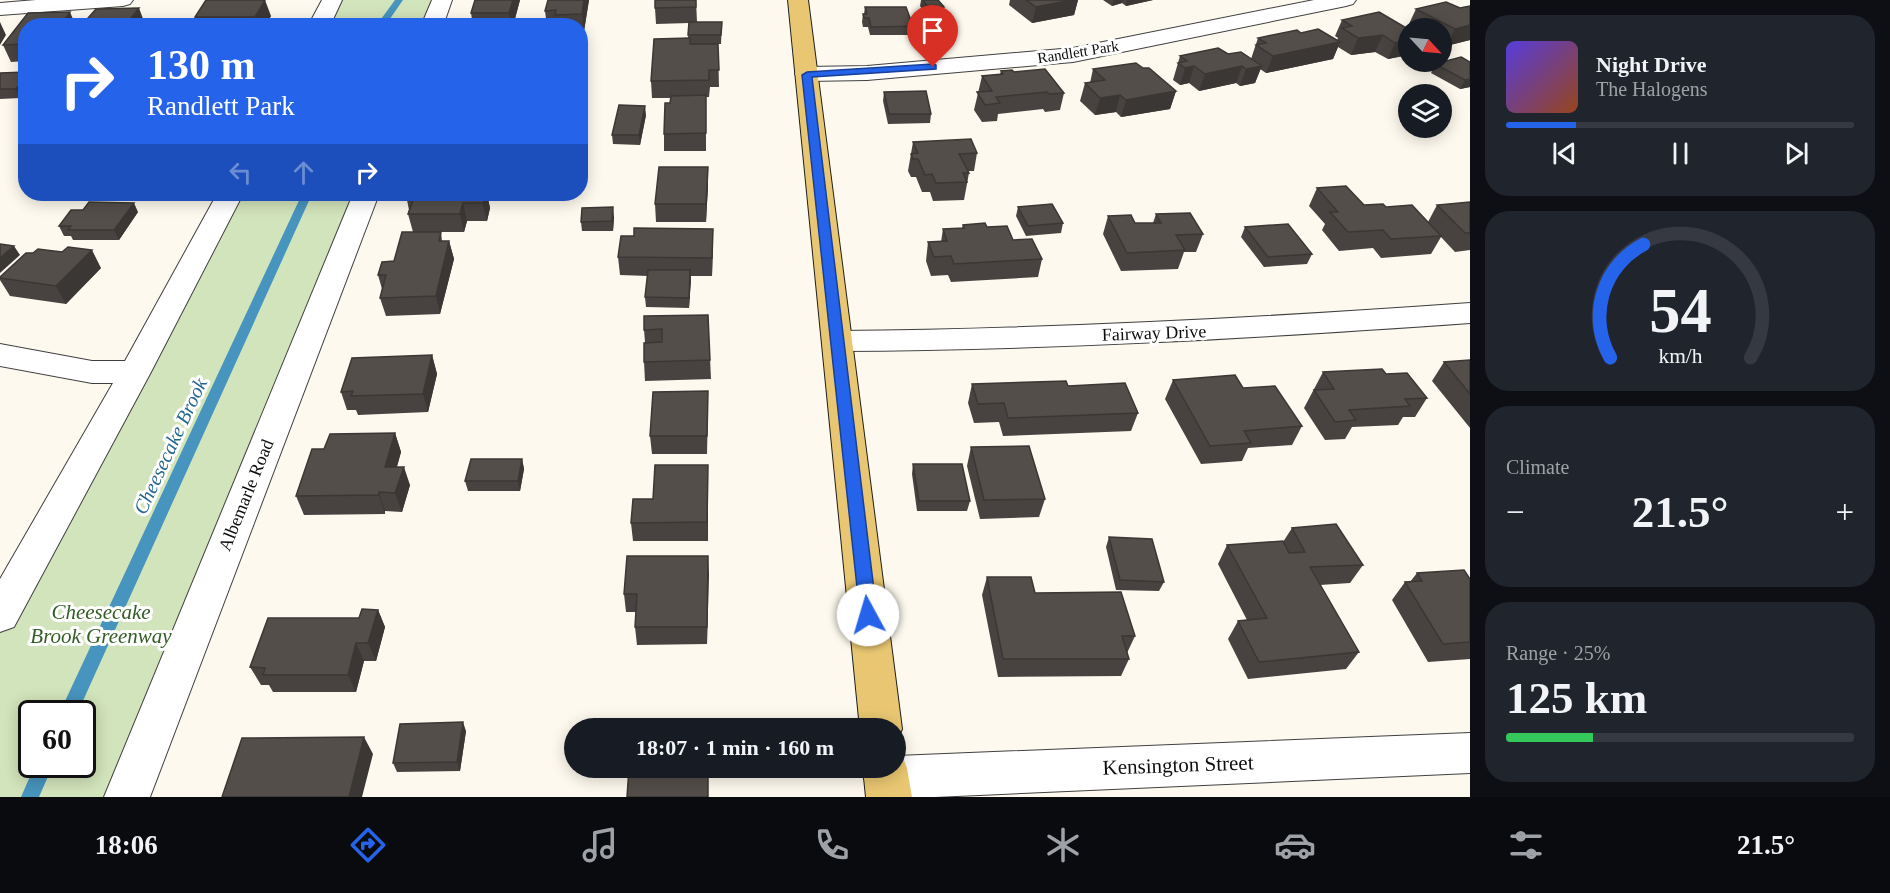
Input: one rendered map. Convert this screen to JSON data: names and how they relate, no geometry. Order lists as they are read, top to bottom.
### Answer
{
  "streets": {
    "street": [
      "Randlett Park",
      "Fairway Drive",
      "Albemarle Road",
      "Kensington Street"
    ]
  },
  "water": ["Cheesecake Brook"],
  "parks": ["Cheesecake Brook Greenway"],
  "north": "bottom right",
  "page": {
    "turn": ["130 m", "Randlett Park"],
    "song": ["Night Drive", "The Halogens"],
    "tile": [
      "Climate",
      ["Range · 25%", "125 km"]
    ],
    "heat": ["−", "21.5°", "+"],
    "limit": "60",
    "trip": "18:07 · 1 min · 160 m",
    "tabs": ["18:06", "21.5°"],
    "gauge": ["54", "km/h"]
  }
}
